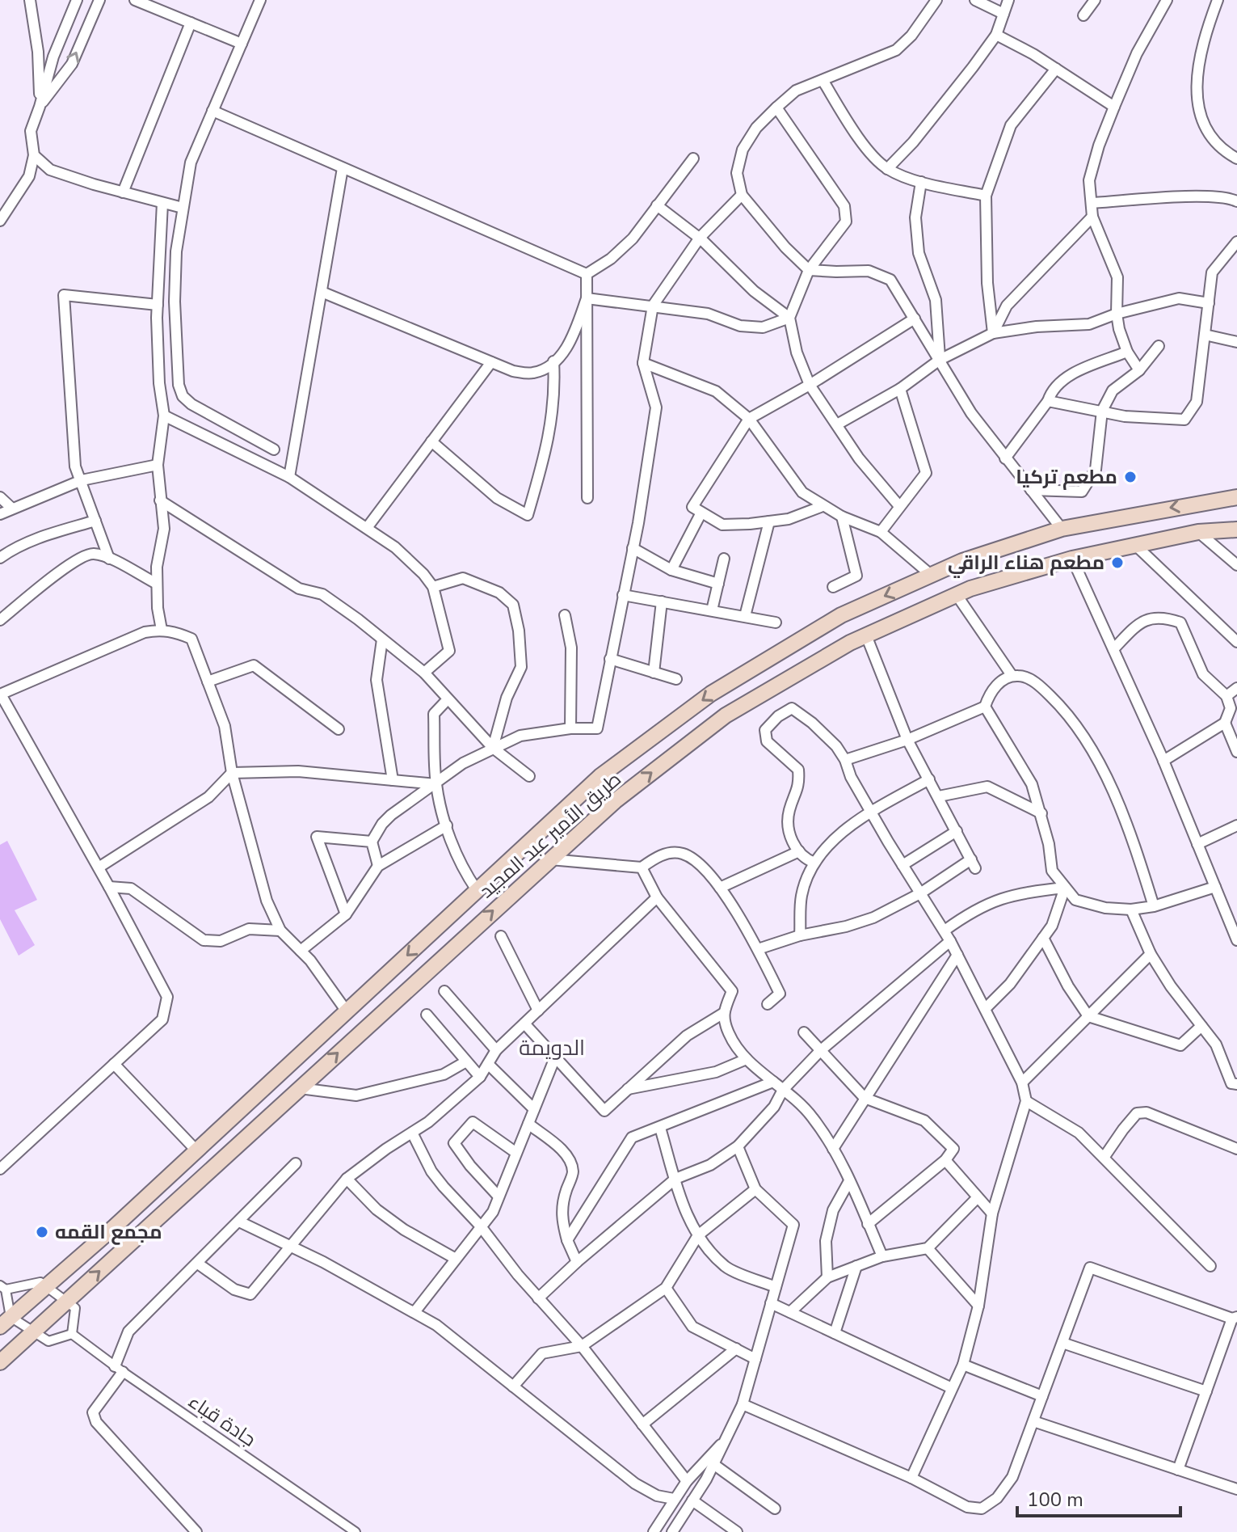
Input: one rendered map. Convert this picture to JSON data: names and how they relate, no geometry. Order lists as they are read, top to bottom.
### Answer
{
  "streets": {
    "main road": ["طريق الأمير عبد المجيد"],
    "street": ["جادة قباء"]
  },
  "districts": ["الدويمة"],
  "places": ["مطعم تركيا", "مطعم هناء الراقي", "مجمع القمه"],
  "scale_bar": "100 m"
}
